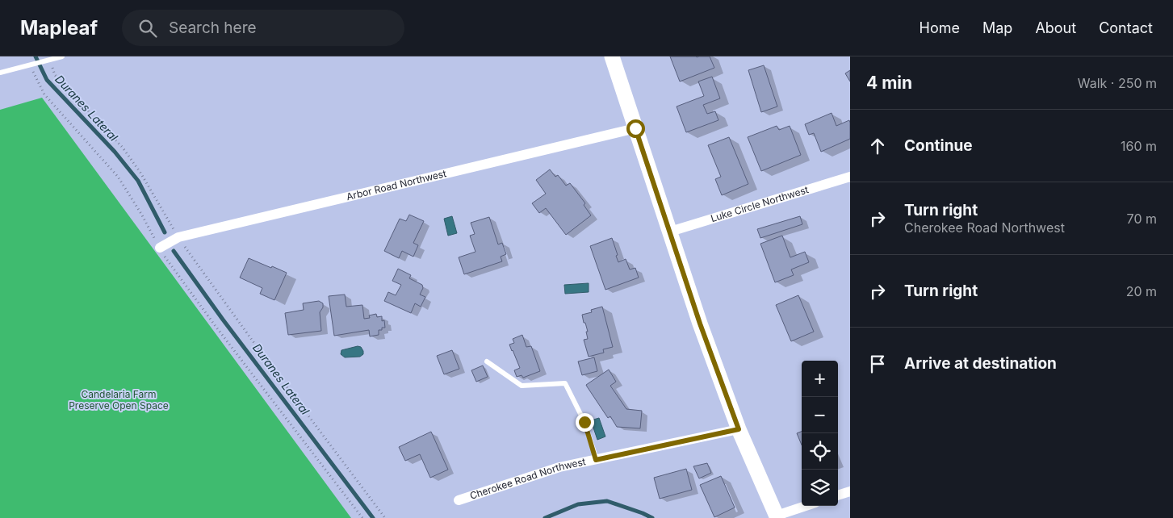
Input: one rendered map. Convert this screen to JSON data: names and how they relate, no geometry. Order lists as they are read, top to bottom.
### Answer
{
  "streets": {
    "street": ["Arbor Road Northwest", "Luke Circle Northwest", "Cherokee Road Northwest"]
  },
  "water": ["Duranes Lateral"],
  "parks": ["Candelaria Farm Preserve Open Space"],
  "page": {
    "header": "Mapleaf",
    "search": "Search here",
    "nav": [
      "Home",
      "Map",
      "About",
      "Contact"
    ],
    "heading": ["4 min", "Walk · 250 m"],
    "list": [
      ["Continue", "160 m"],
      ["Turn right", "Cherokee Road Northwest", "70 m"],
      ["Turn right", "20 m"],
      "Arrive at destination"
    ],
    "map_buttons": ["+", "−"]
  }
}
